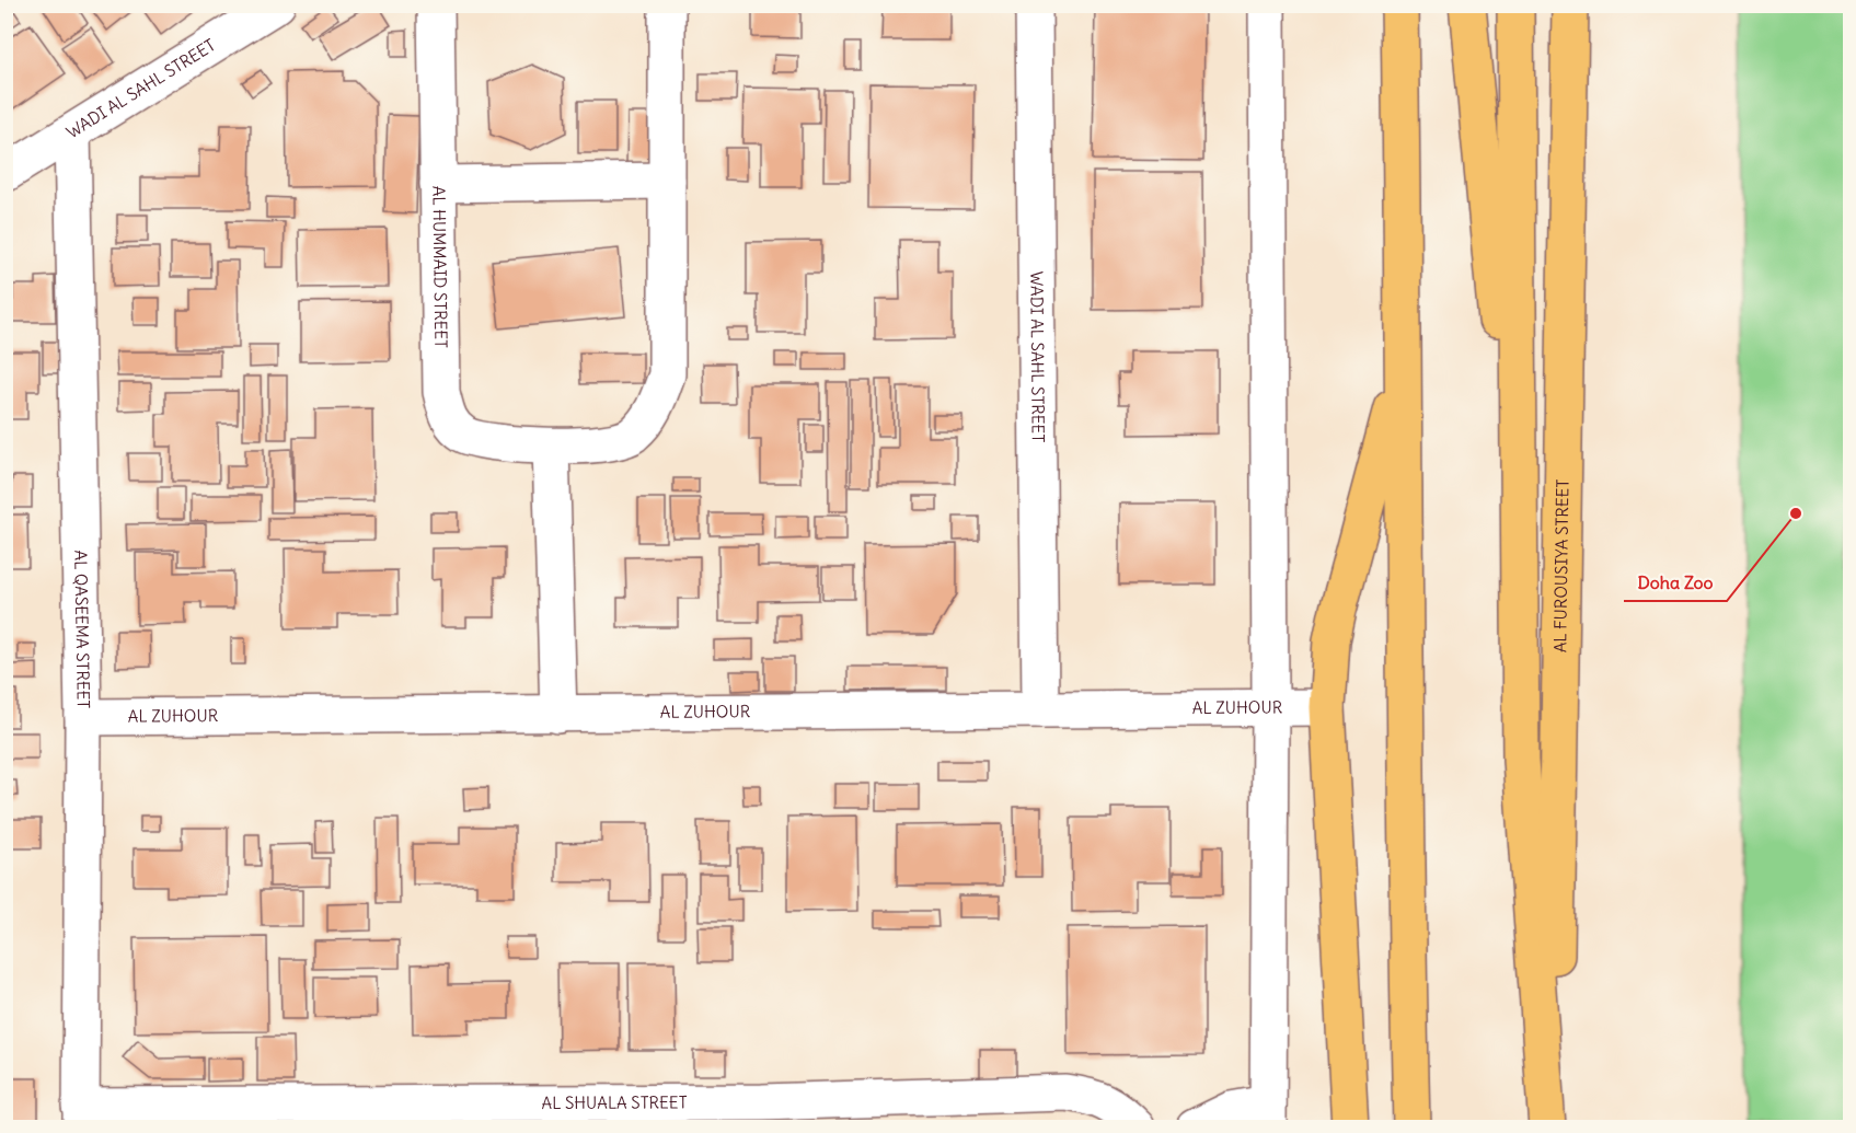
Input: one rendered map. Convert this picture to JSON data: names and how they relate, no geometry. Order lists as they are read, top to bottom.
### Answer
{
  "streets": {
    "highway": ["AL FUROUSIYA STREET"],
    "street": [
      "WADI AL SAHL STREET",
      "AL HUMMAID STREET",
      "AL QASEEMA STREET",
      "AL ZUHOUR",
      "AL SHUALA STREET"
    ]
  },
  "crossings": [
    ["WADI AL SAHL STREET", "AL QASEEMA STREET"],
    ["WADI AL SAHL STREET", "AL ZUHOUR"],
    ["AL QASEEMA STREET", "AL ZUHOUR"],
    ["AL QASEEMA STREET", "AL SHUALA STREET"]
  ],
  "places": ["Doha Zoo"]
}
